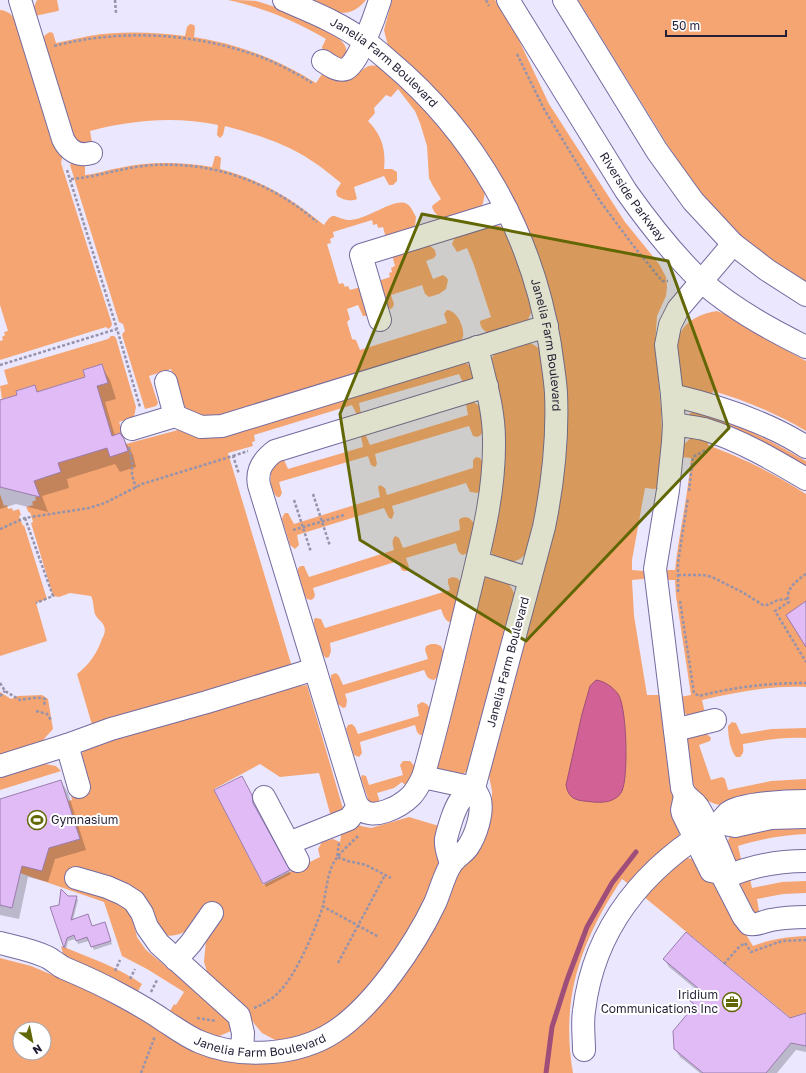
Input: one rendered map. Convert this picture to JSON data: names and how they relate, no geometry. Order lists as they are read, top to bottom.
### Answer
{
  "streets": {
    "street": ["Janelia Farm Boulevard", "Riverside Parkway"]
  },
  "places": {
    "sports": ["Gymnasium"],
    "office": ["Iridium Communications Inc"]
  },
  "scale_bar": "50 m",
  "north": "bottom right"
}
